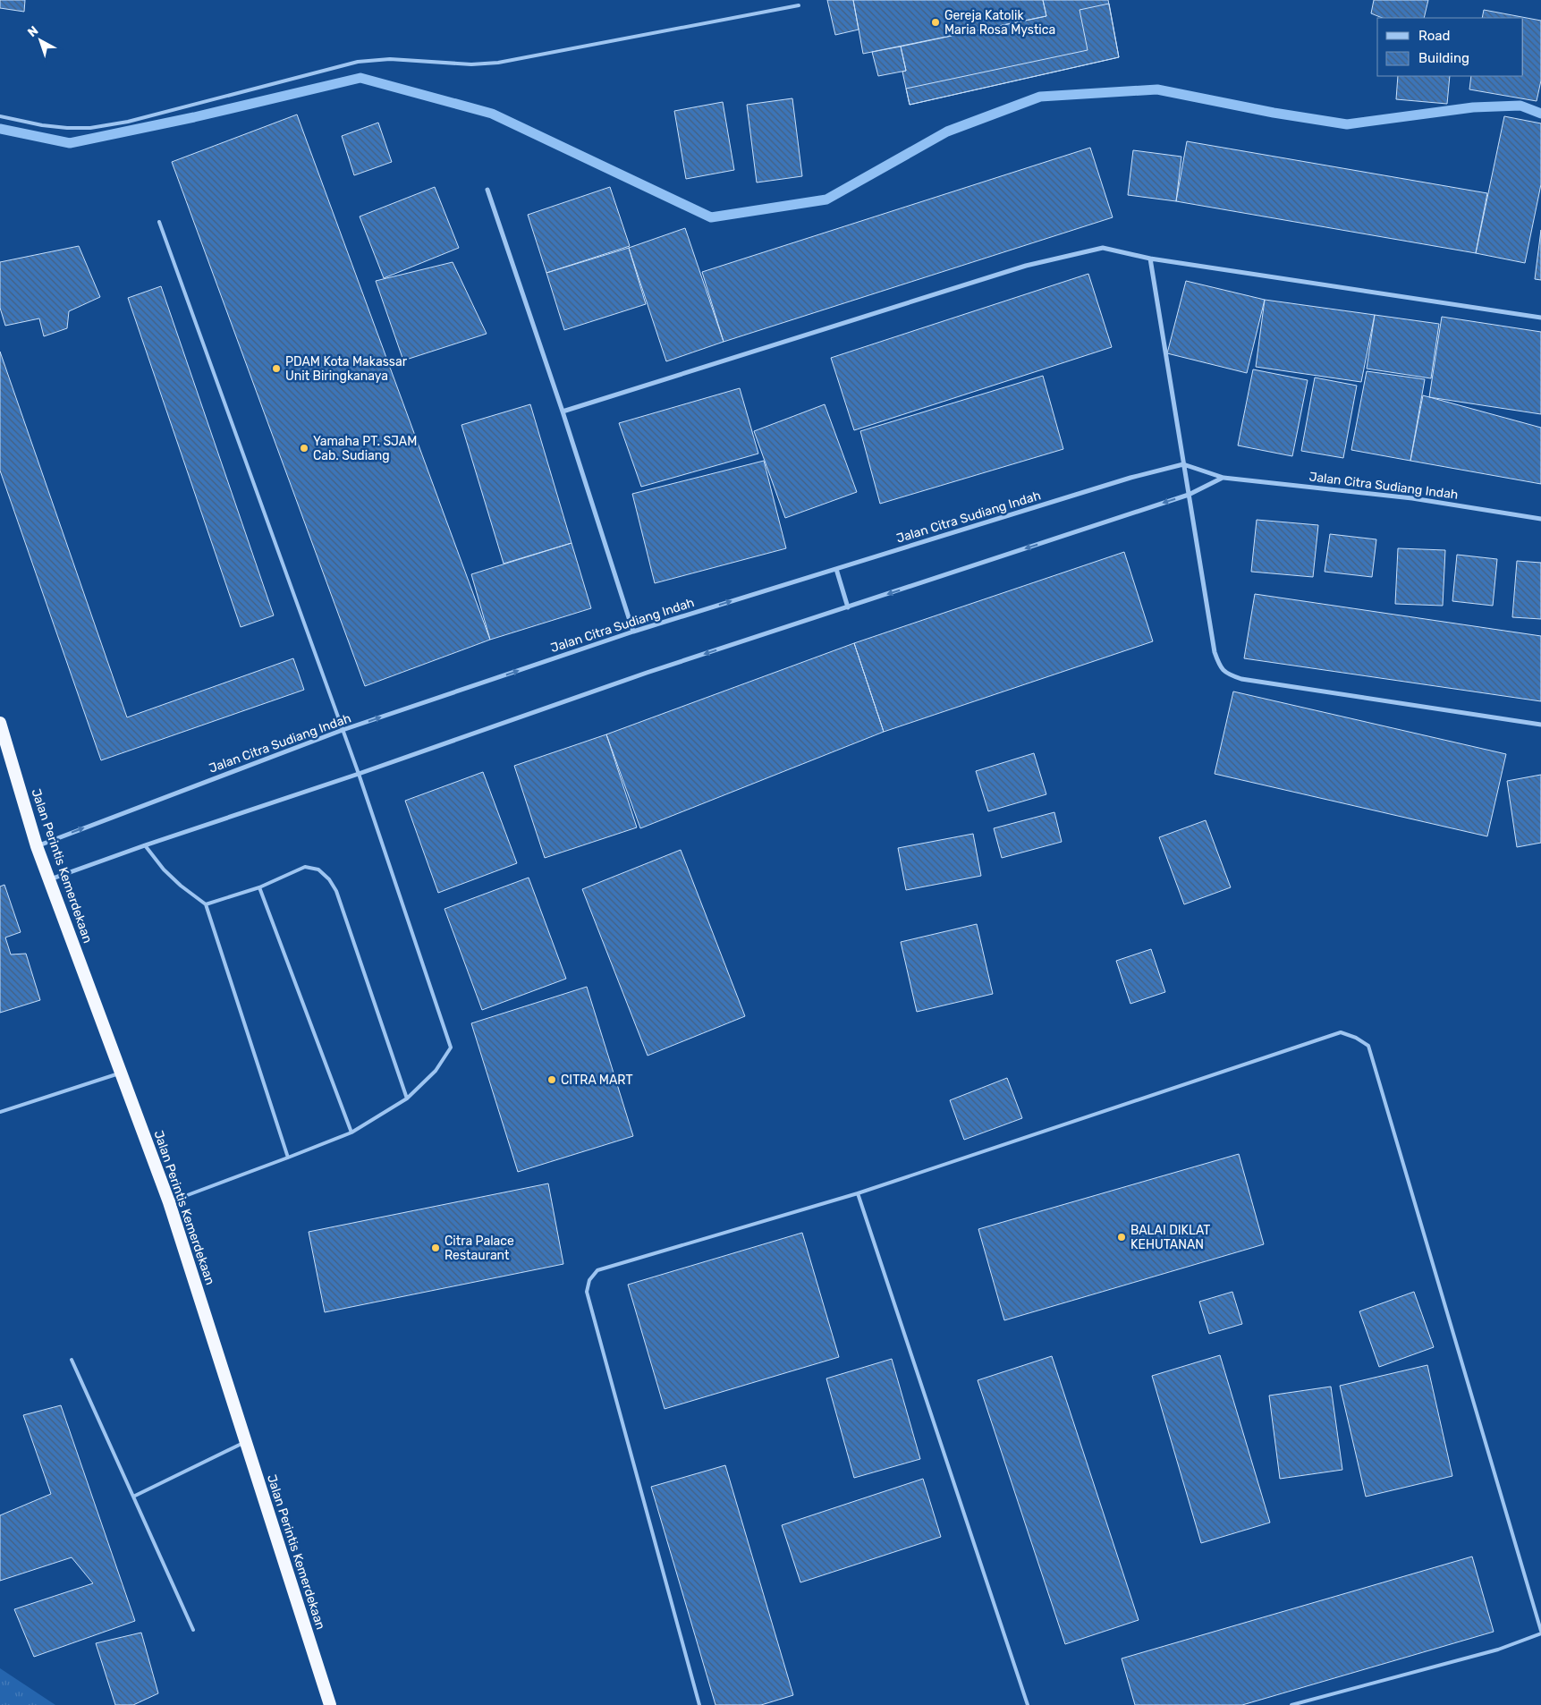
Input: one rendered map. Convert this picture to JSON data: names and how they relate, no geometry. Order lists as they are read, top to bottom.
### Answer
{
  "streets": {
    "highway": ["Jalan Perintis Kemerdekaan"],
    "street": ["Jalan Citra Sudiang Indah"]
  },
  "crossings": [
    ["Jalan Citra Sudiang Indah", "Jalan Perintis Kemerdekaan"]
  ],
  "one_way": ["Jalan Citra Sudiang Indah"],
  "places": [
    "Gereja Katolik Maria Rosa Mystica",
    "PDAM Kota Makassar Unit Biringkanaya",
    "Yamaha PT. SJAM Cab. Sudiang",
    "CITRA MART",
    "BALAI DIKLAT KEHUTANAN",
    "Citra Palace Restaurant"
  ],
  "legend": ["Road", "Building"],
  "north": "top left"
}
